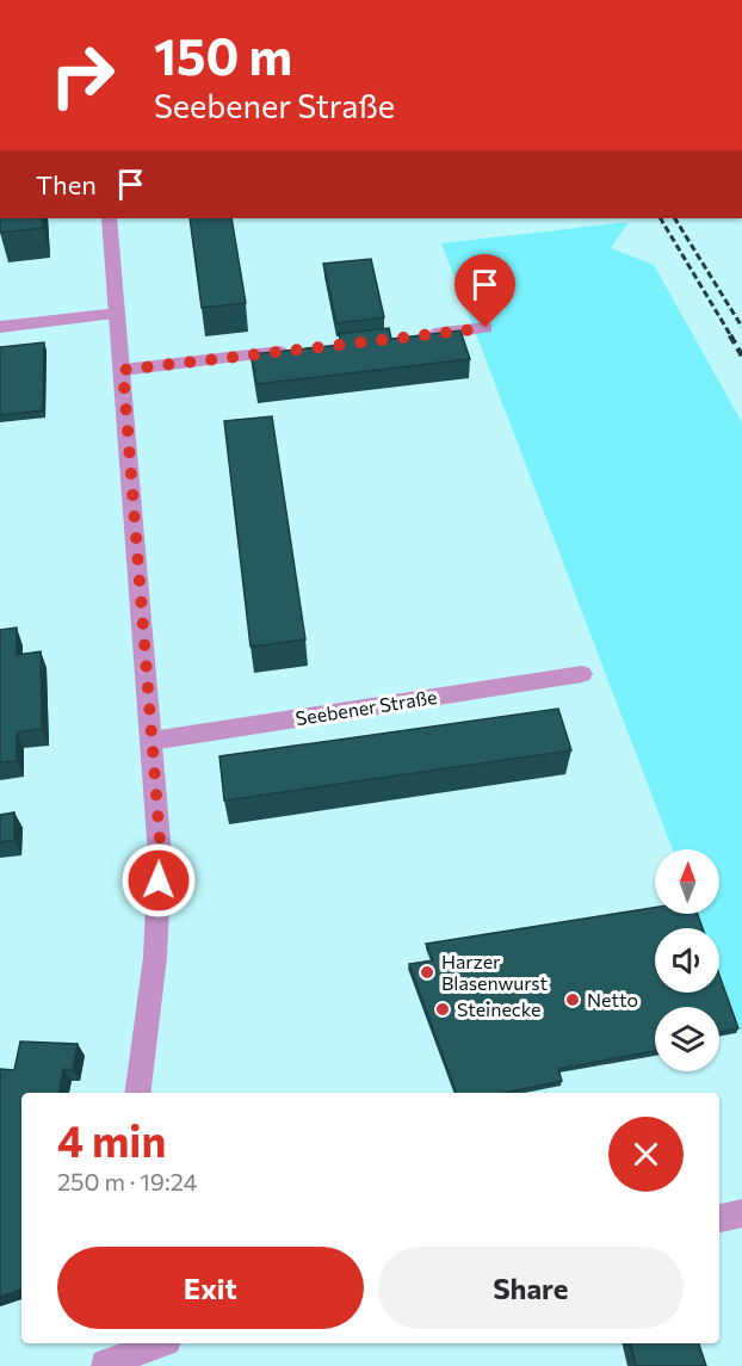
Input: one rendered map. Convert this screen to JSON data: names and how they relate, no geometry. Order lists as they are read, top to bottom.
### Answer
{
  "streets": {
    "street": ["Seebener Straße"]
  },
  "places": ["Harzer Blasenwurst", "Netto", "Steinecke"],
  "north": "top",
  "page": {
    "turn": ["150 m", "Seebener Straße"],
    "then": "Then",
    "heading": ["4 min", "250 m · 19:24"],
    "buttons": ["Exit", "Share"]
  }
}
